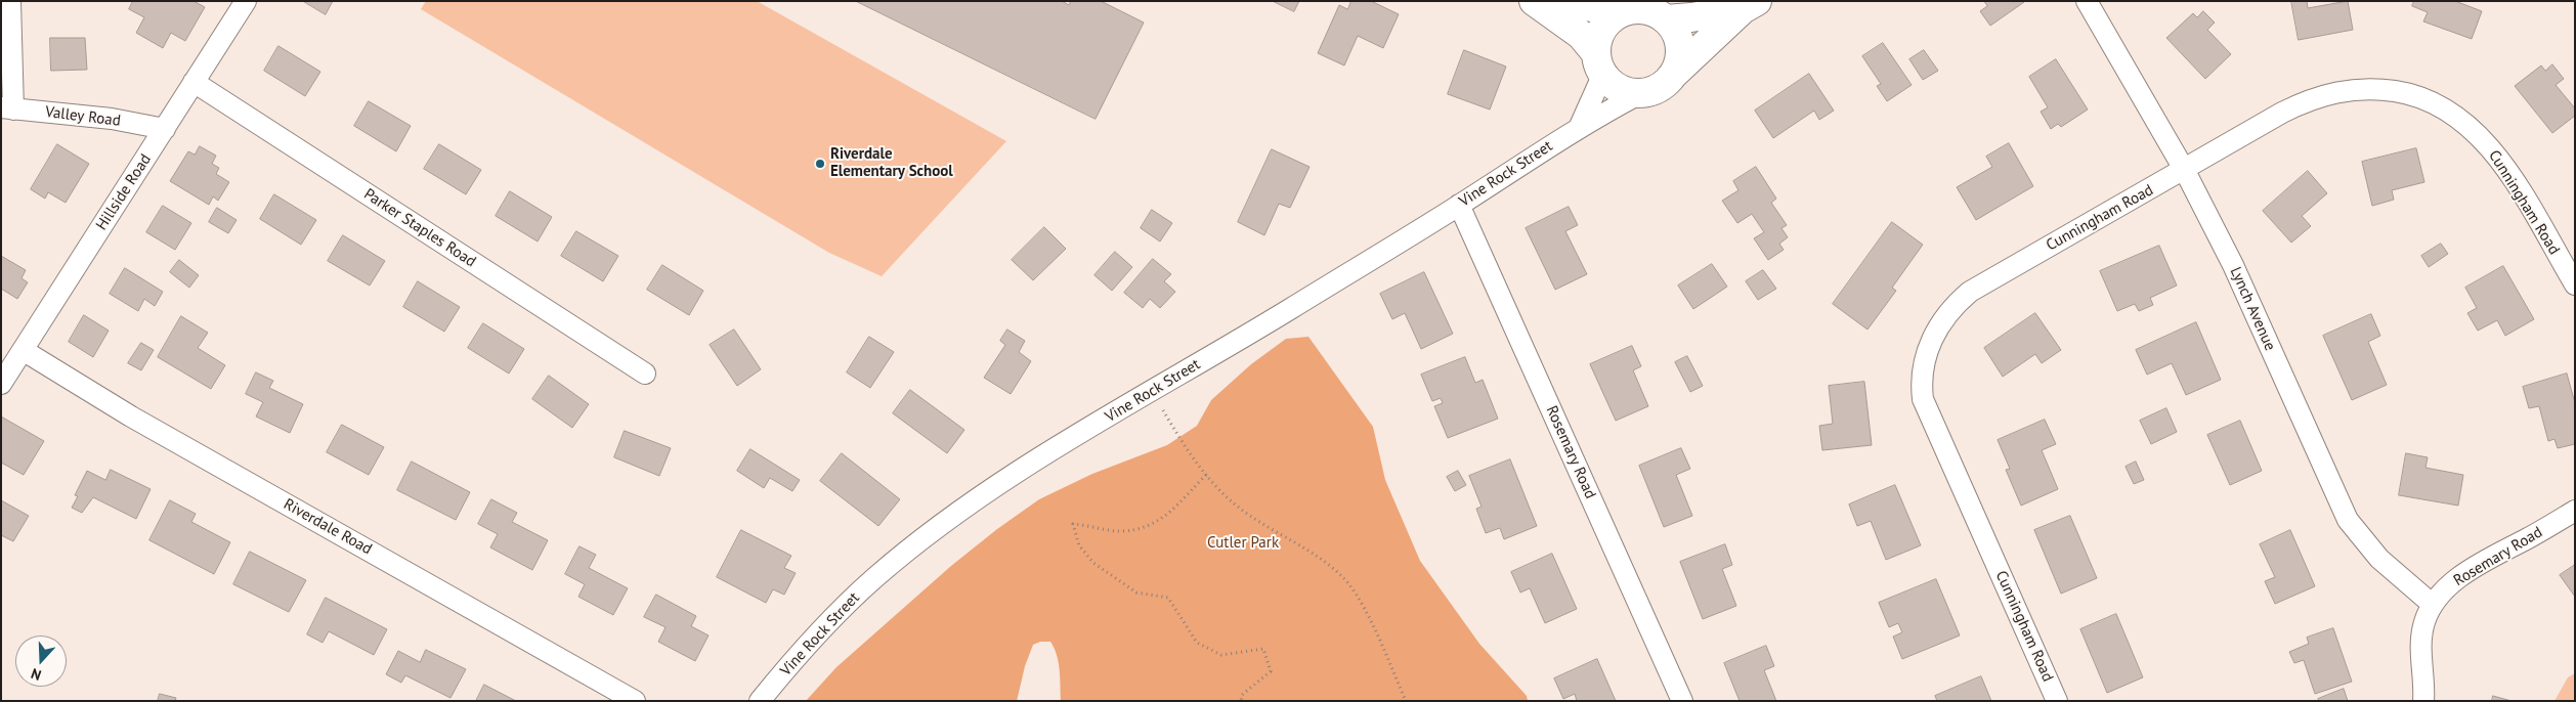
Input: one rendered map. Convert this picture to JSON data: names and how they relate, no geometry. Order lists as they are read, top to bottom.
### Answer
{
  "streets": {
    "street": [
      "Valley Road",
      "Vine Rock Street",
      "Hillside Road",
      "Cunningham Road",
      "Parker Staples Road",
      "Lynch Avenue",
      "Rosemary Road",
      "Riverdale Road"
    ]
  },
  "crossings": [
    ["Valley Road", "Hillside Road"],
    ["Vine Rock Street", "Rosemary Road"],
    ["Hillside Road", "Parker Staples Road"],
    ["Hillside Road", "Riverdale Road"],
    ["Cunningham Road", "Lynch Avenue"],
    ["Lynch Avenue", "Rosemary Road"]
  ],
  "parks": ["Cutler Park"],
  "places": ["Riverdale Elementary School"],
  "north": "bottom"
}
